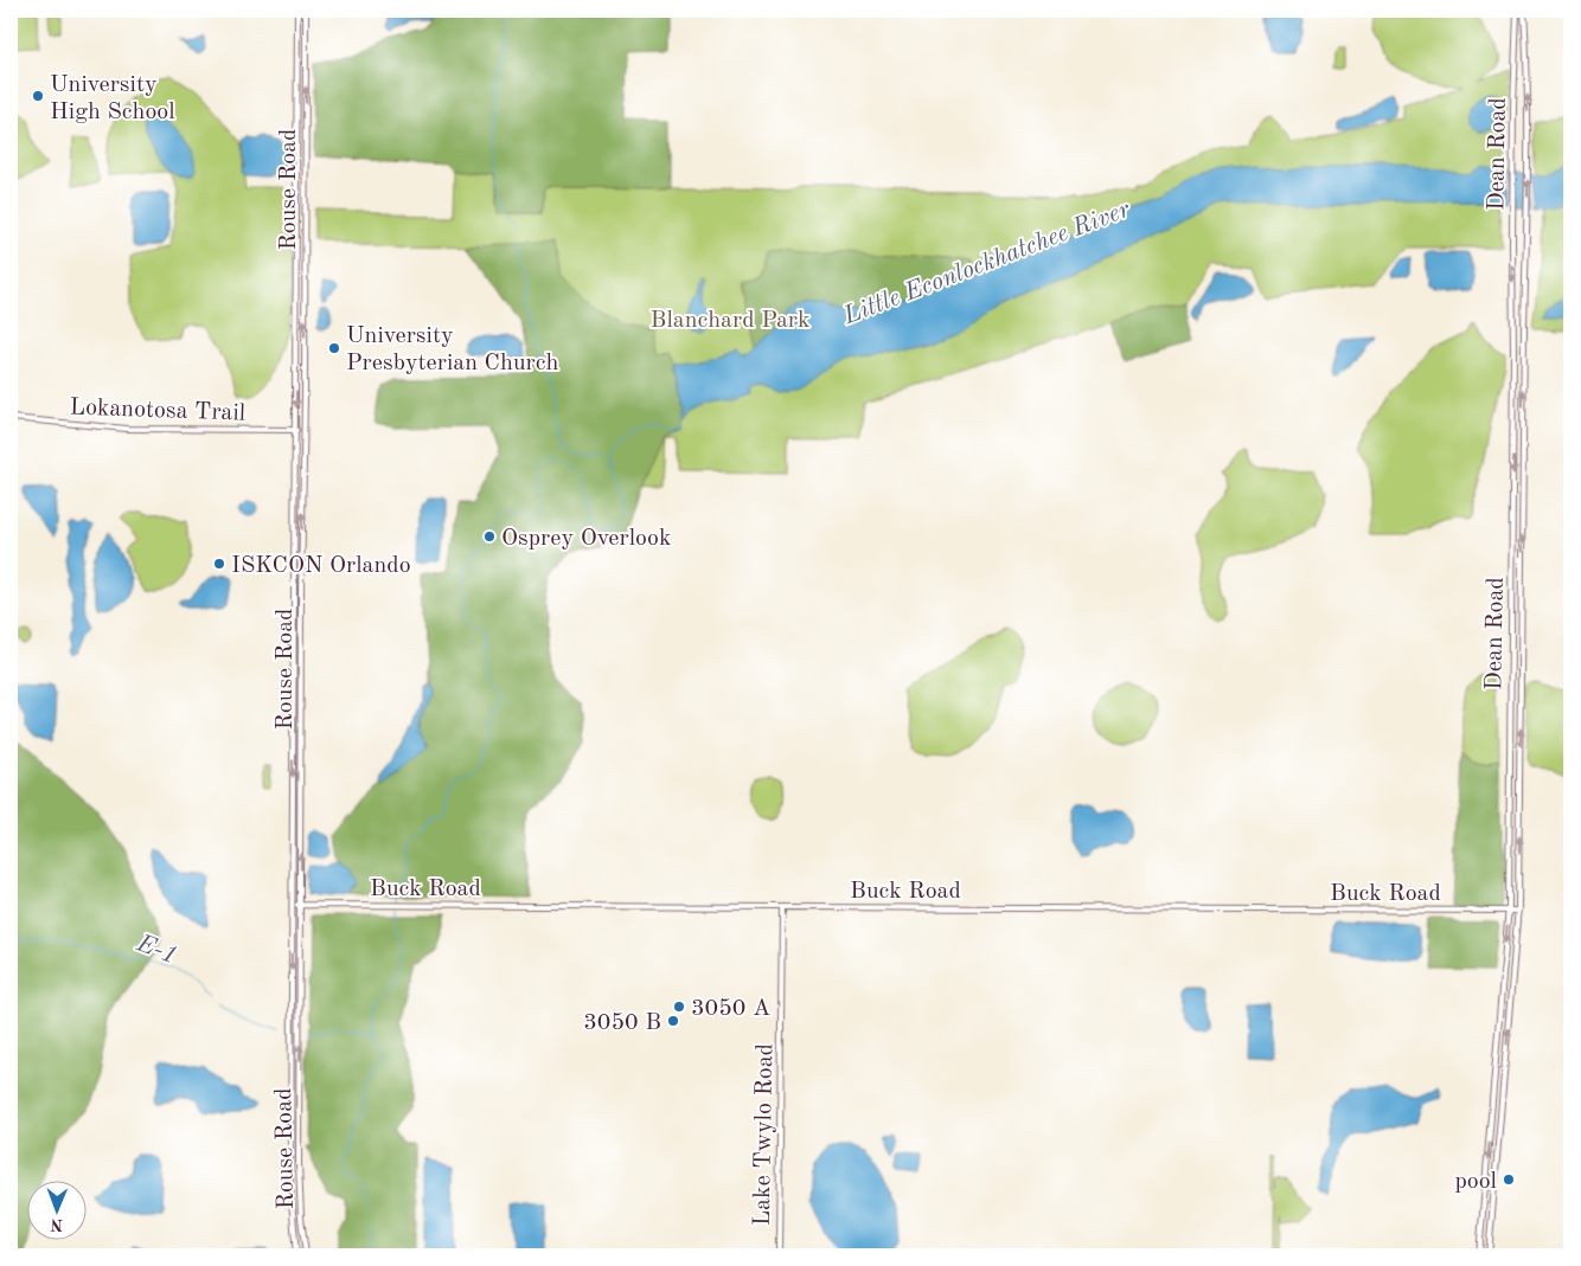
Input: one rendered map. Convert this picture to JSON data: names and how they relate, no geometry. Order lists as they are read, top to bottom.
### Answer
{
  "streets": {
    "street": [
      "Dean Road",
      "Rouse Road",
      "Lokanotosa Trail",
      "Buck Road",
      "Lake Twylo Road"
    ]
  },
  "crossings": [
    ["Dean Road", "Buck Road"],
    ["Rouse Road", "Lokanotosa Trail"],
    ["Rouse Road", "Buck Road"],
    ["Buck Road", "Lake Twylo Road"]
  ],
  "water": ["Little Econlockhatchee River", "E-1"],
  "parks": ["Blanchard Park"],
  "places": [
    "University High School",
    "University Presbyterian Church",
    "Osprey Overlook",
    "ISKCON Orlando",
    "3050 A",
    "3050 B",
    "pool"
  ],
  "north": "bottom"
}
